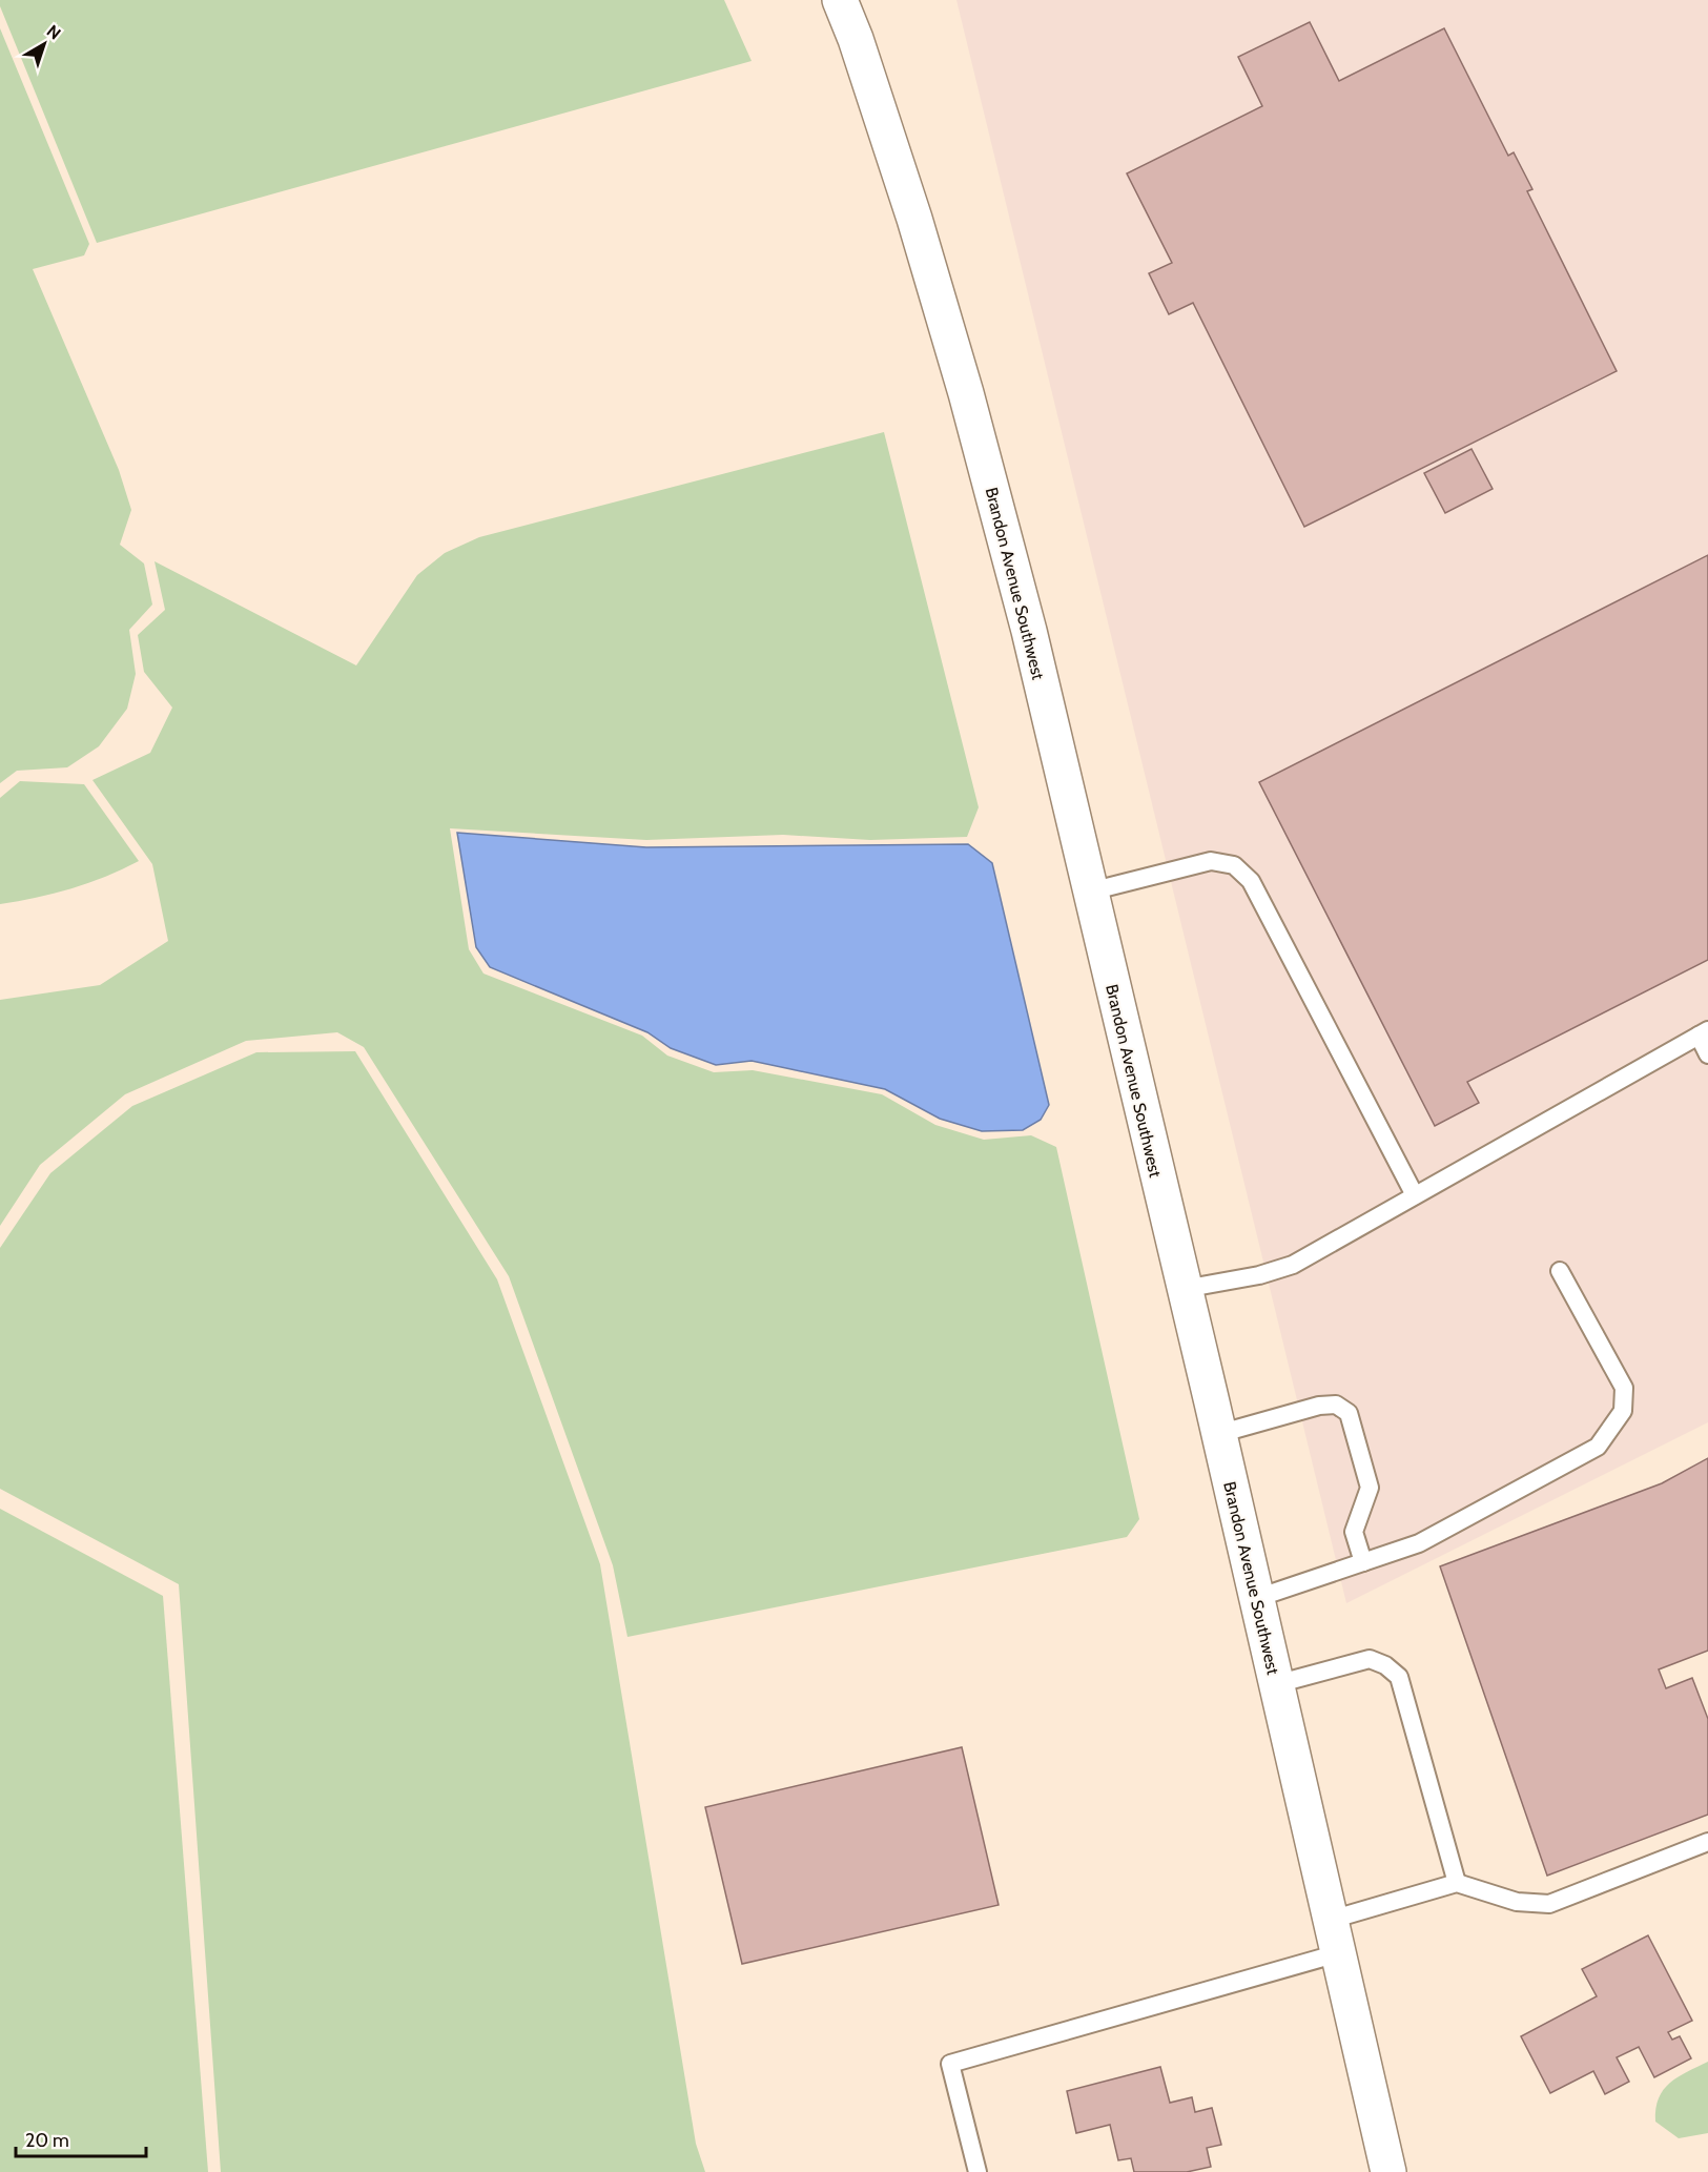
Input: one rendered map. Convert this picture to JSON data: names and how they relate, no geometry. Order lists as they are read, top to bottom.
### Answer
{
  "streets": {
    "main road": ["Brandon Avenue Southwest"]
  },
  "scale_bar": "20 m",
  "north": "top right"
}
